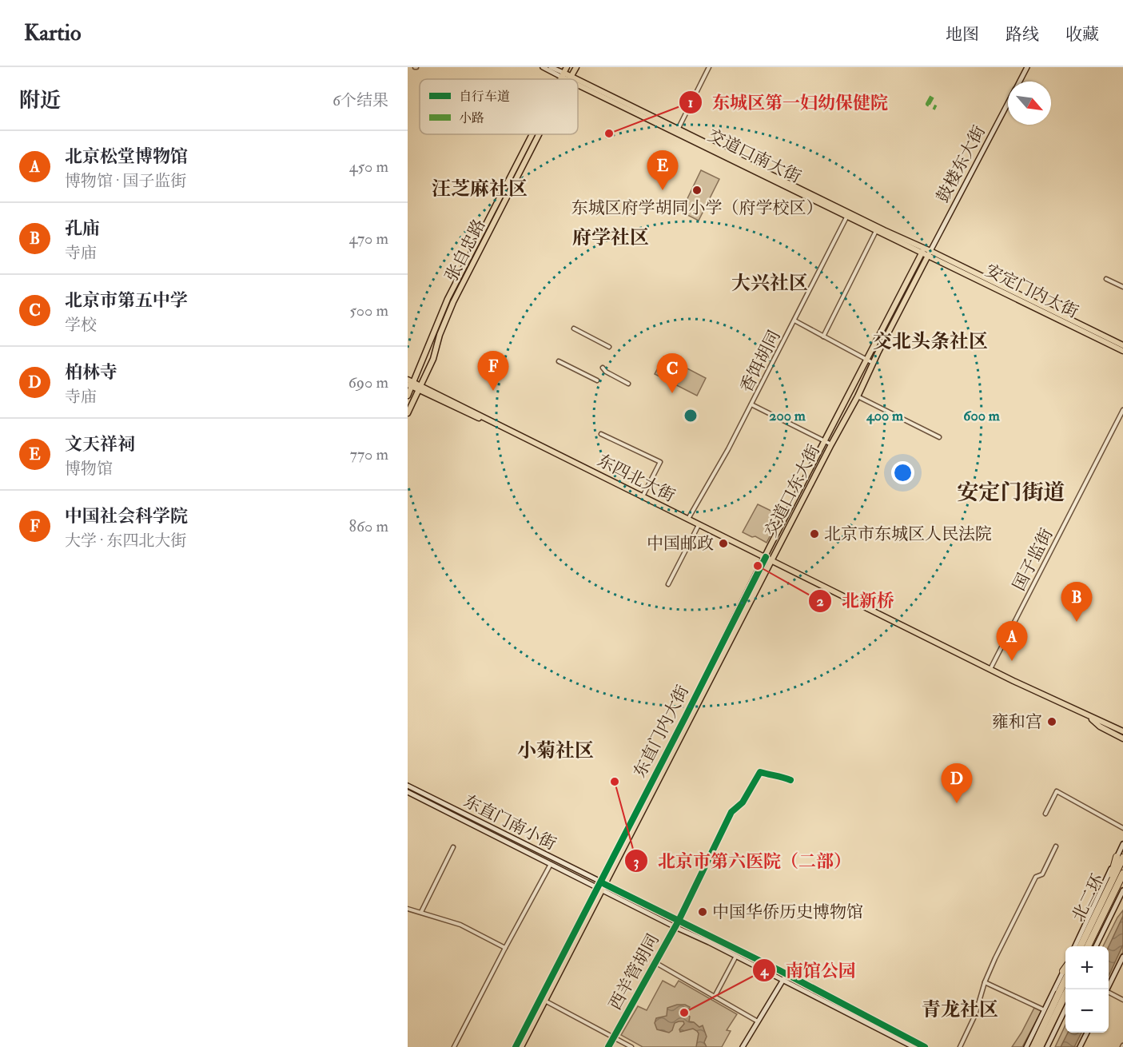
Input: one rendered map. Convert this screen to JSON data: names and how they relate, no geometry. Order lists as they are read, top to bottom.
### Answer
{
  "streets": {
    "highway": ["北二环"],
    "main road": [
      "交道口南大街",
      "鼓楼东大街",
      "张自忠路",
      "安定门内大街",
      "东四北大街",
      "交道口东大街",
      "东直门内大街",
      "东直门南小街"
    ],
    "street": ["香饵胡同", "国子监街", "西羊管胡同"]
  },
  "crossings": [
    ["交道口南大街", "鼓楼东大街"],
    ["交道口南大街", "张自忠路"],
    ["交道口南大街", "安定门内大街"],
    ["交道口南大街", "香饵胡同"],
    ["交道口南大街", "交道口东大街"],
    ["鼓楼东大街", "安定门内大街"],
    ["鼓楼东大街", "交道口东大街"],
    ["张自忠路", "东四北大街"],
    ["安定门内大街", "交道口东大街"],
    ["香饵胡同", "东四北大街"],
    ["东四北大街", "交道口东大街"],
    ["东四北大街", "国子监街"],
    ["东四北大街", "东直门内大街"],
    ["交道口东大街", "东直门内大街"],
    ["东直门内大街", "东直门南小街"]
  ],
  "districts": [
    "汪芝麻社区",
    "府学社区",
    "大兴社区",
    "交北头条社区",
    "安定门街道",
    "小菊社区",
    "青龙社区"
  ],
  "places": [
    "东城区第一妇幼保健院",
    "东城区府学胡同小学（府学校区）",
    "北京市东城区人民法院",
    "中国邮政",
    "北新桥",
    "雍和宫",
    "北京市第六医院（二部）",
    "中国华侨历史博物馆",
    "南馆公园"
  ],
  "legend": ["自行车道", "小路"],
  "north": "bottom right",
  "page": {
    "header": "Kartio",
    "nav": ["地图", "路线", "收藏"],
    "heading": ["附近", "6个结果"],
    "list": [
      {
        "mark": "A",
        "name": "北京松堂博物馆",
        "note": "博物馆 · 国子监街",
        "value": "450 m"
      },
      {
        "mark": "B",
        "name": "孔庙",
        "note": "寺庙",
        "value": "470 m"
      },
      {
        "mark": "C",
        "name": "北京市第五中学",
        "note": "学校",
        "value": "500 m"
      },
      {
        "mark": "D",
        "name": "柏林寺",
        "note": "寺庙",
        "value": "690 m"
      },
      {
        "mark": "E",
        "name": "文天祥祠",
        "note": "博物馆",
        "value": "770 m"
      },
      {
        "mark": "F",
        "name": "中国社会科学院",
        "note": "大学 · 东四北大街",
        "value": "860 m"
      }
    ],
    "pins": [
      "E",
      "F",
      "C",
      "B",
      "A",
      "D"
    ],
    "map_buttons": ["+", "−"]
  },
  "rings": ["200 m", "400 m", "600 m"]
}
